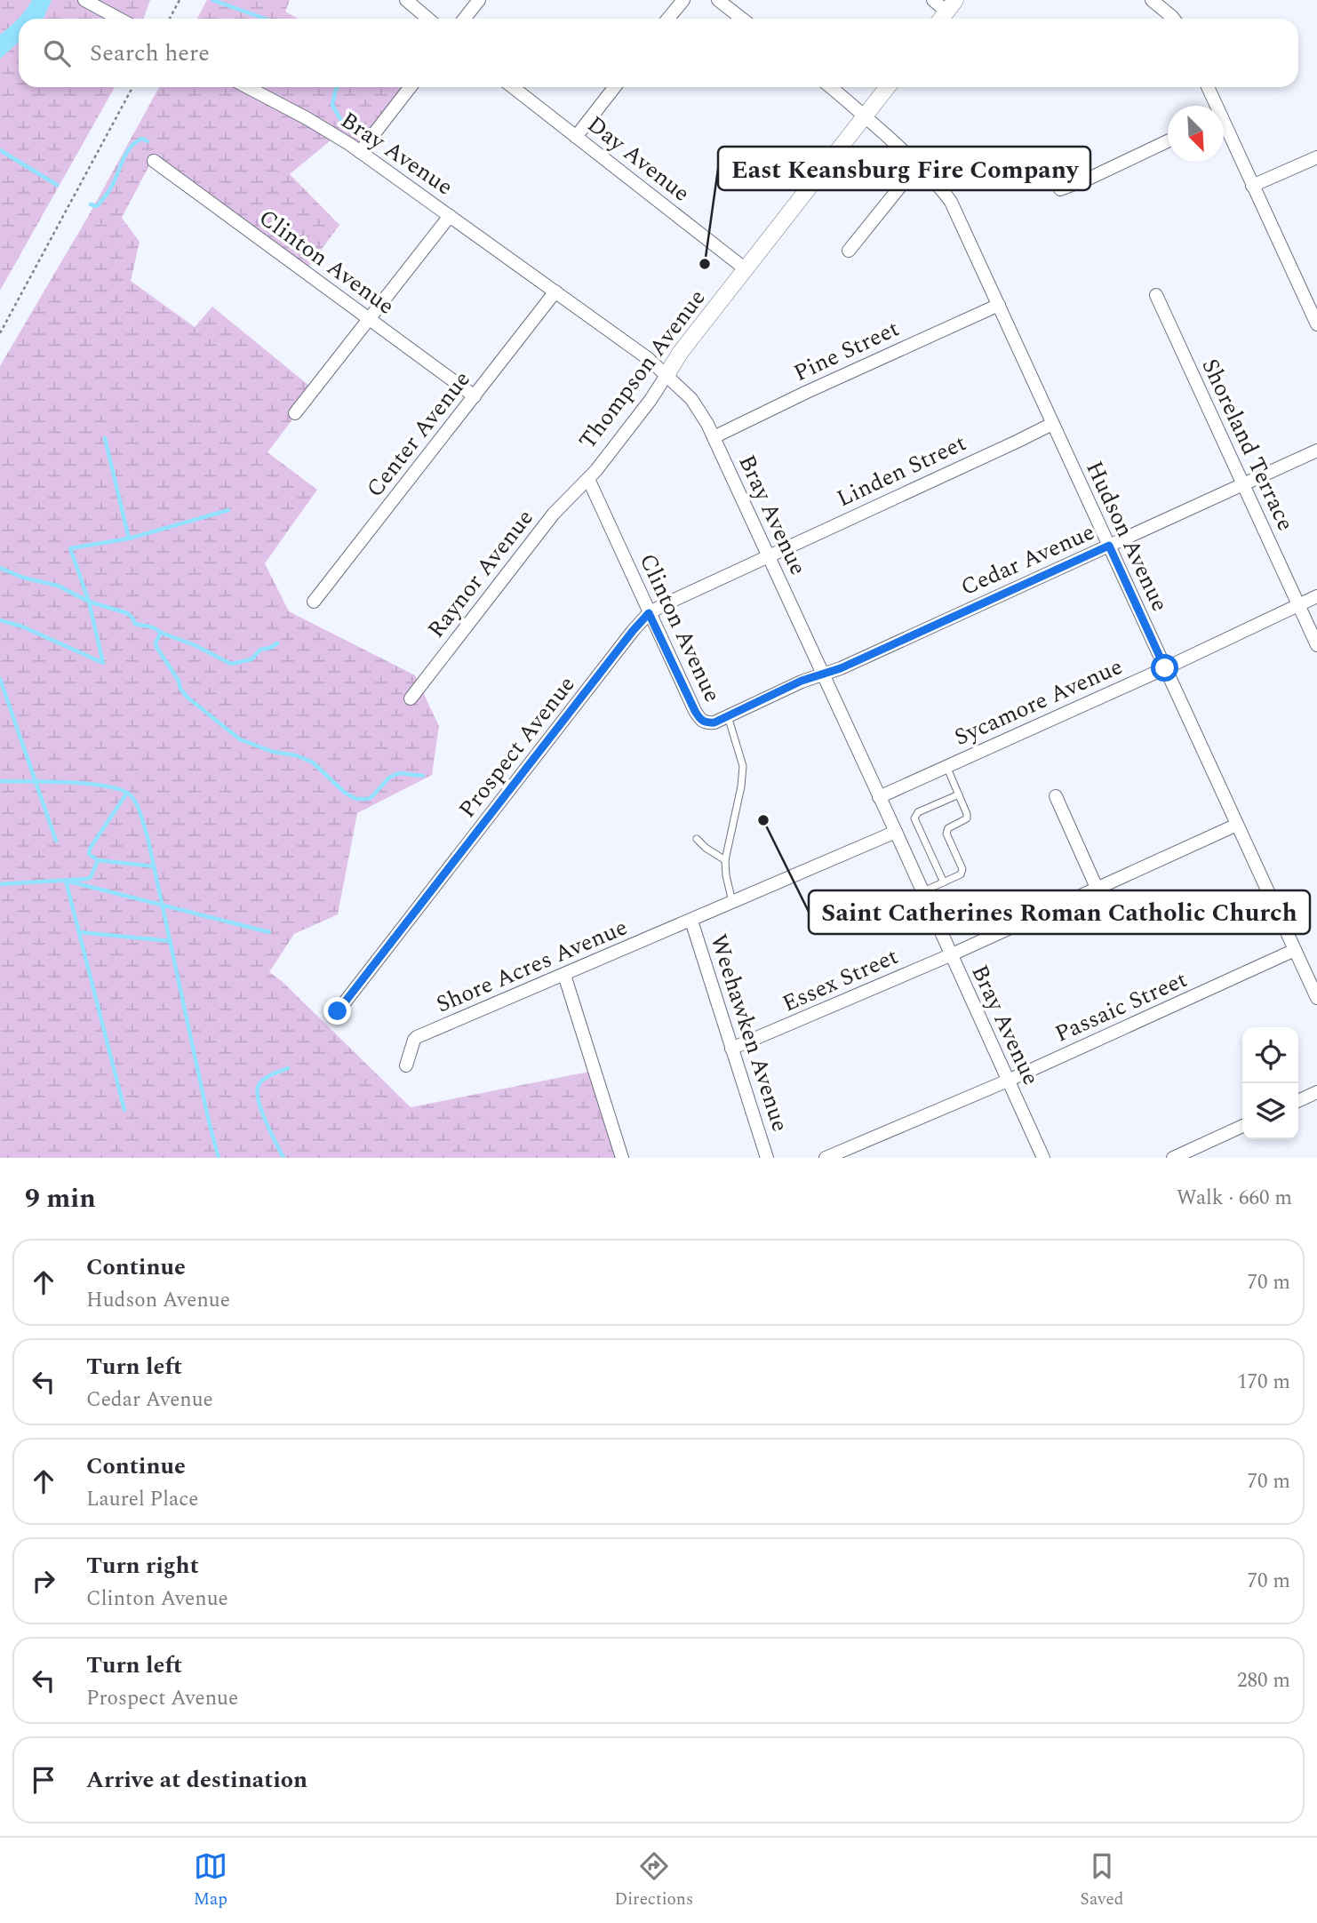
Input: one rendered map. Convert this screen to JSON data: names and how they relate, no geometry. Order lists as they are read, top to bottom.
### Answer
{
  "streets": {
    "street": [
      "Bray Avenue",
      "Day Avenue",
      "Clinton Avenue",
      "Pine Street",
      "Thompson Avenue",
      "Center Avenue",
      "Shoreland Terrace",
      "Linden Street",
      "Hudson Avenue",
      "Cedar Avenue",
      "Raynor Avenue",
      "Sycamore Avenue",
      "Prospect Avenue",
      "Shore Acres Avenue",
      "Essex Street",
      "Passaic Street",
      "Weehawken Avenue"
    ]
  },
  "crossings": [
    ["Bray Avenue", "Pine Street"],
    ["Bray Avenue", "Thompson Avenue"],
    ["Bray Avenue", "Center Avenue"],
    ["Bray Avenue", "Linden Street"],
    ["Bray Avenue", "Cedar Avenue"],
    ["Bray Avenue", "Sycamore Avenue"],
    ["Bray Avenue", "Prospect Avenue"],
    ["Bray Avenue", "Shore Acres Avenue"],
    ["Bray Avenue", "Essex Street"],
    ["Bray Avenue", "Passaic Street"],
    ["Day Avenue", "Thompson Avenue"],
    ["Clinton Avenue", "Thompson Avenue"],
    ["Clinton Avenue", "Center Avenue"],
    ["Clinton Avenue", "Cedar Avenue"],
    ["Clinton Avenue", "Raynor Avenue"],
    ["Clinton Avenue", "Prospect Avenue"],
    ["Pine Street", "Hudson Avenue"],
    ["Thompson Avenue", "Hudson Avenue"],
    ["Thompson Avenue", "Raynor Avenue"],
    ["Shoreland Terrace", "Cedar Avenue"],
    ["Shoreland Terrace", "Sycamore Avenue"],
    ["Linden Street", "Hudson Avenue"],
    ["Linden Street", "Prospect Avenue"],
    ["Hudson Avenue", "Cedar Avenue"],
    ["Hudson Avenue", "Sycamore Avenue"],
    ["Hudson Avenue", "Essex Street"],
    ["Hudson Avenue", "Passaic Street"],
    ["Shore Acres Avenue", "Weehawken Avenue"],
    ["Essex Street", "Weehawken Avenue"]
  ],
  "places": ["East Keansburg Fire Company", "Saint Catherines Roman Catholic Church"],
  "north": "bottom right",
  "page": {
    "search": "Search here",
    "heading": ["9 min", "Walk · 660 m"],
    "list": [
      ["Continue", "Hudson Avenue", "70 m"],
      ["Turn left", "Cedar Avenue", "170 m"],
      ["Continue", "Laurel Place", "70 m"],
      ["Turn right", "Clinton Avenue", "70 m"],
      ["Turn left", "Prospect Avenue", "280 m"],
      "Arrive at destination"
    ],
    "nav": ["Map", "Directions", "Saved"]
  }
}
